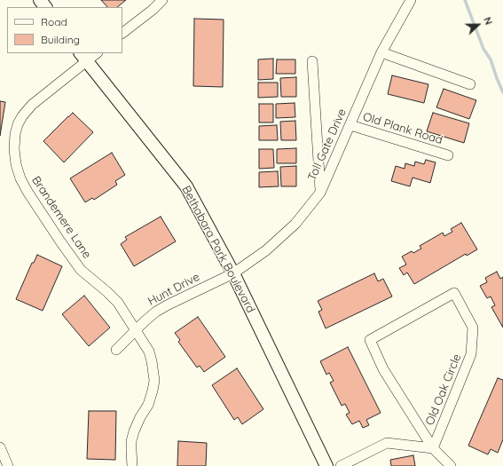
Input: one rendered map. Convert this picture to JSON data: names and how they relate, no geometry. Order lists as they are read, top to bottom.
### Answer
{
  "streets": {
    "street": [
      "Old Plank Road",
      "Toll Gate Drive",
      "Brandemere Lane",
      "Bethabara Park Boulevard",
      "Hunt Drive",
      "Old Oak Circle"
    ]
  },
  "crossings": [
    ["Old Plank Road", "Toll Gate Drive"],
    ["Toll Gate Drive", "Bethabara Park Boulevard"],
    ["Toll Gate Drive", "Hunt Drive"],
    ["Brandemere Lane", "Bethabara Park Boulevard"],
    ["Brandemere Lane", "Hunt Drive"],
    ["Bethabara Park Boulevard", "Hunt Drive"]
  ],
  "legend": ["Road", "Building"],
  "north": "right"
}
